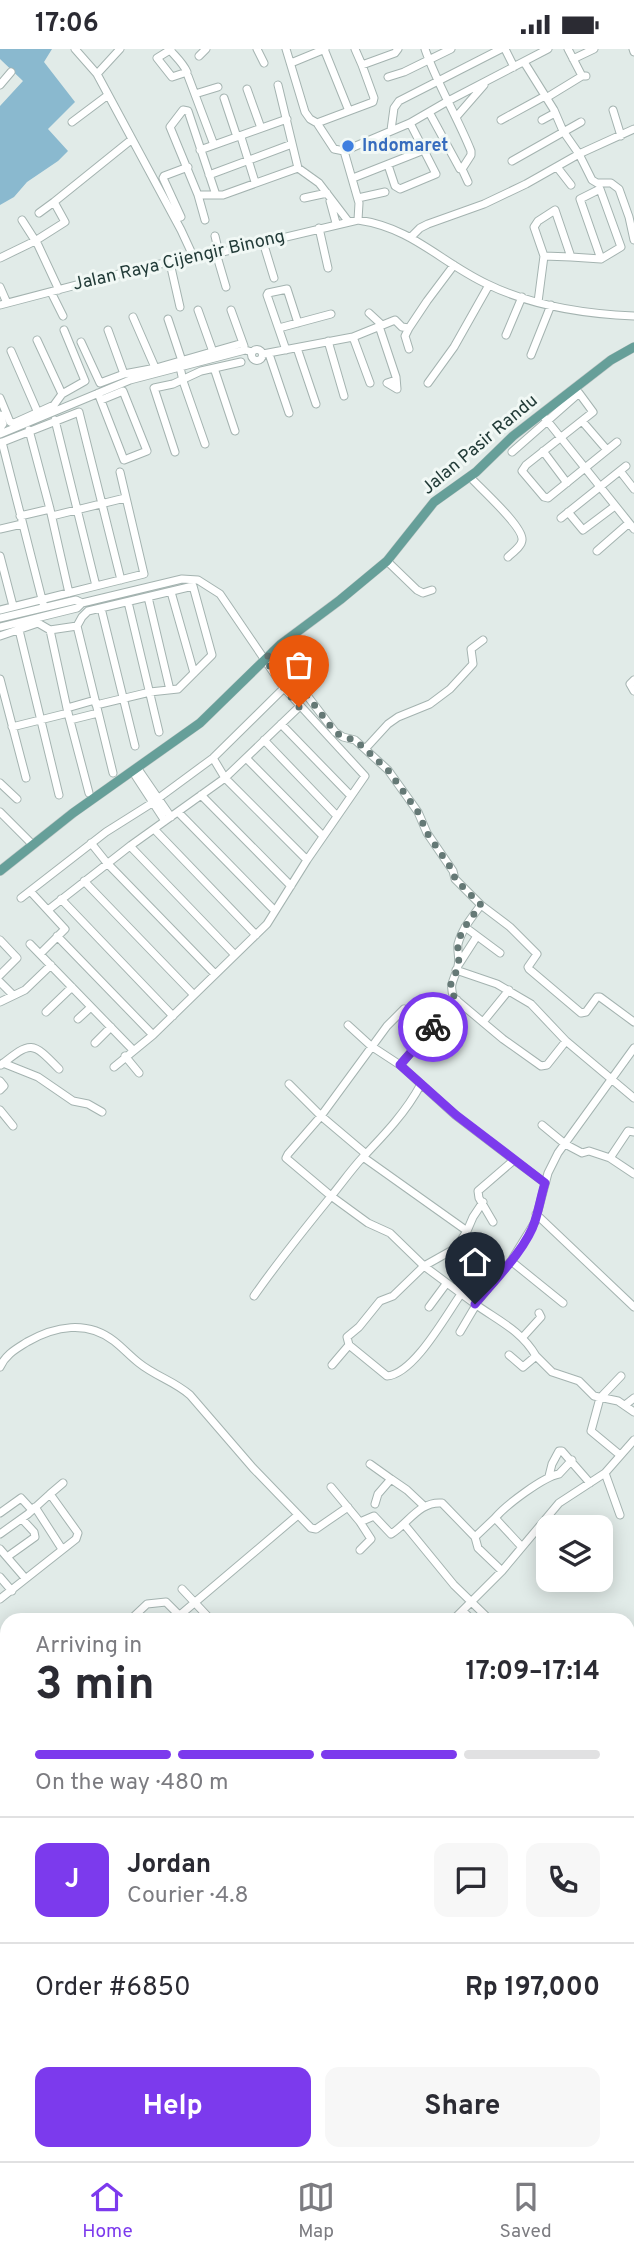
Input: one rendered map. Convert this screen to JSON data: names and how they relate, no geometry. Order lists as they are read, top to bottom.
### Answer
{
  "streets": {
    "main road": ["Jalan Pasir Randu"],
    "street": ["Jalan Raya Cijengir Binong"]
  },
  "places": ["Indomaret"],
  "page": {
    "status": "17:06",
    "heading": ["3 min", "Arriving in", "17:09–17:14"],
    "panel": [
      "Jordan",
      "Courier · 4.8",
      "Order #6850",
      "Rp 197,000"
    ],
    "bar": "On the way · 480 m",
    "round": "J",
    "buttons": ["Help", "Share"],
    "tabs": ["Home", "Map", "Saved"]
  }
}
